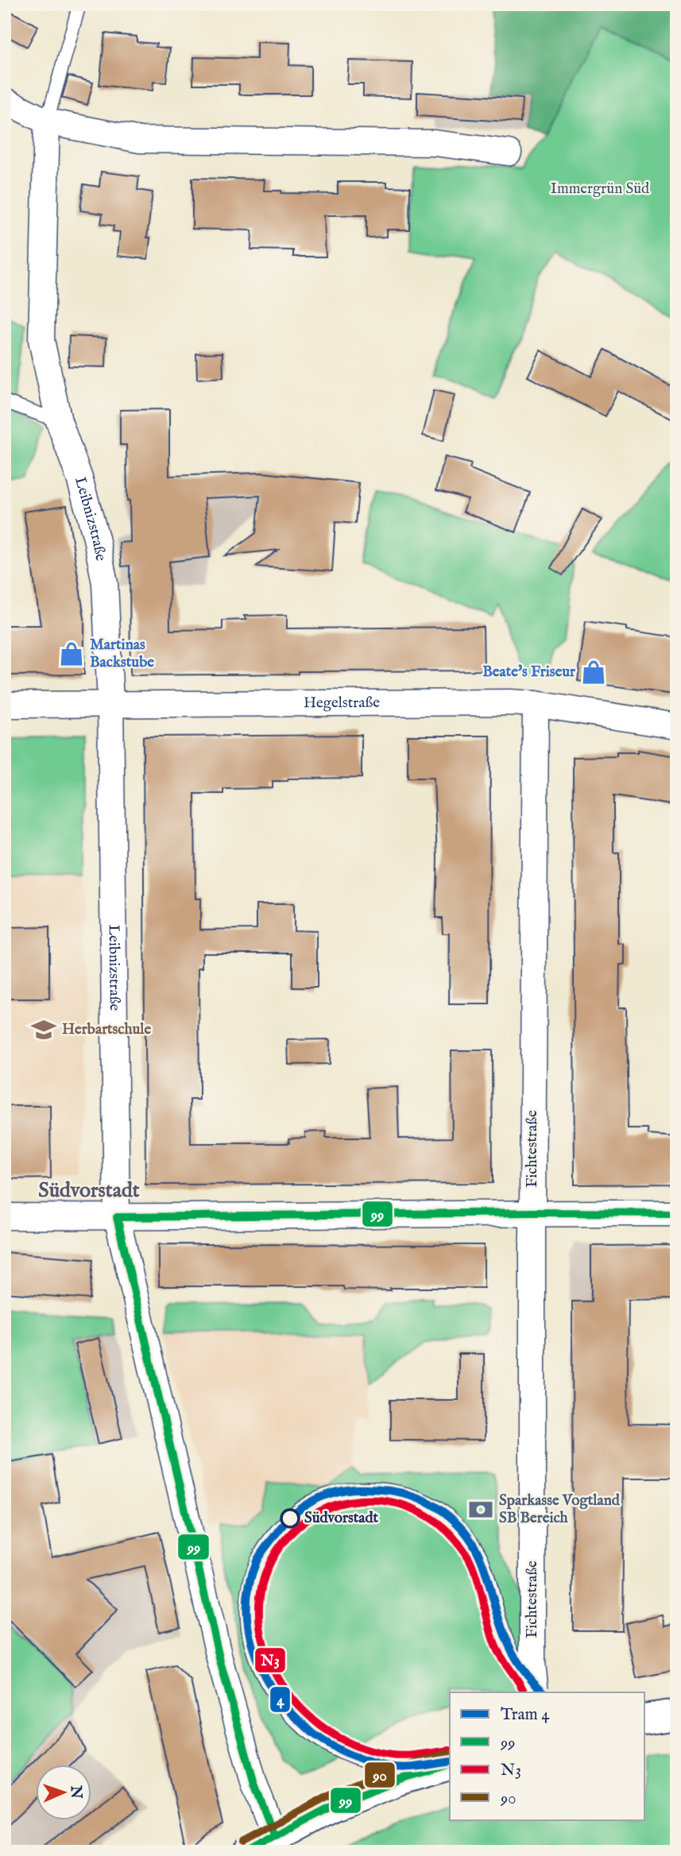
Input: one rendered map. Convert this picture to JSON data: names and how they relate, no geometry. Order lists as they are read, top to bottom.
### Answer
{
  "streets": {
    "street": ["Leibnizstraße", "Hegelstraße", "Fichtestraße"]
  },
  "crossings": [
    ["Leibnizstraße", "Hegelstraße"],
    ["Hegelstraße", "Fichtestraße"]
  ],
  "districts": ["Südvorstadt"],
  "parks": ["Immergrün Süd"],
  "places": {
    "shop": ["Martinas Backstube", "Beate's Friseur"],
    "school or university": ["Herbartschule"],
    "bank": ["Sparkasse Vogtland SB Bereich"],
    "other": ["Südvorstadt"]
  },
  "lines": [
    "transit line 99",
    "tram line 4",
    "transit line N3",
    "transit line 90"
  ],
  "legend": [
    "Tram 4",
    "99",
    "N3",
    "90"
  ],
  "north": "right"
}
